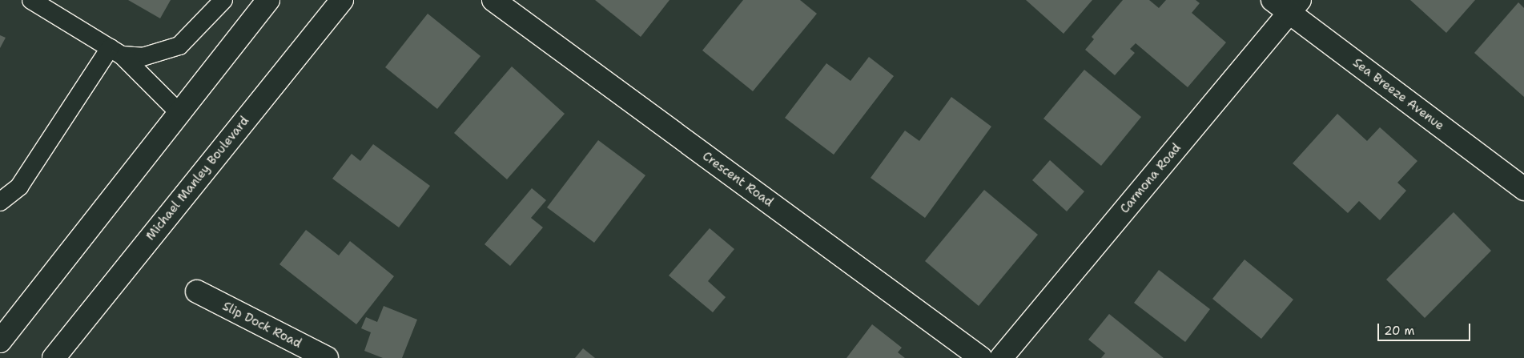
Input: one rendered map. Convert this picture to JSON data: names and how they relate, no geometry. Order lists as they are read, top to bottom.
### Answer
{
  "streets": {
    "main road": [
      "Sea Breeze Avenue",
      "Michael Manley Boulevard",
      "Carmona Road",
      "Crescent Road",
      "Slip Dock Road"
    ]
  },
  "crossings": [
    ["Sea Breeze Avenue", "Carmona Road"]
  ],
  "scale_bar": "20 m"
}
